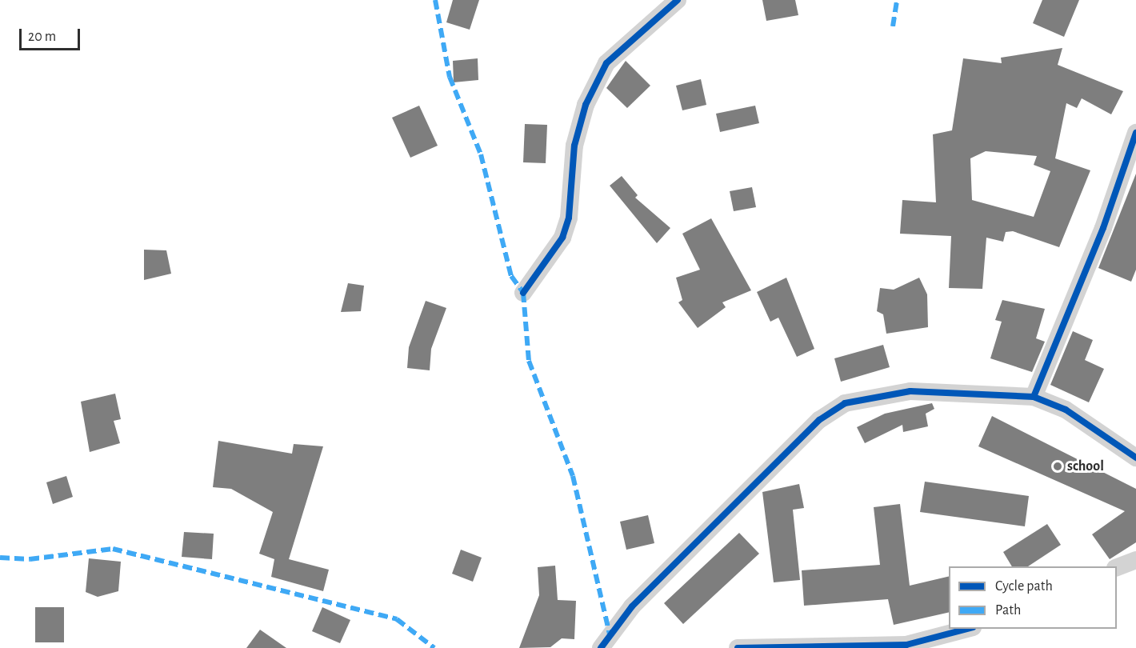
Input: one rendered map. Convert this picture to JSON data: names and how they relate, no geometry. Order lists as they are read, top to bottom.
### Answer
{
  "places": ["school"],
  "legend": ["Cycle path", "Path"],
  "scale_bar": "20 m"
}
